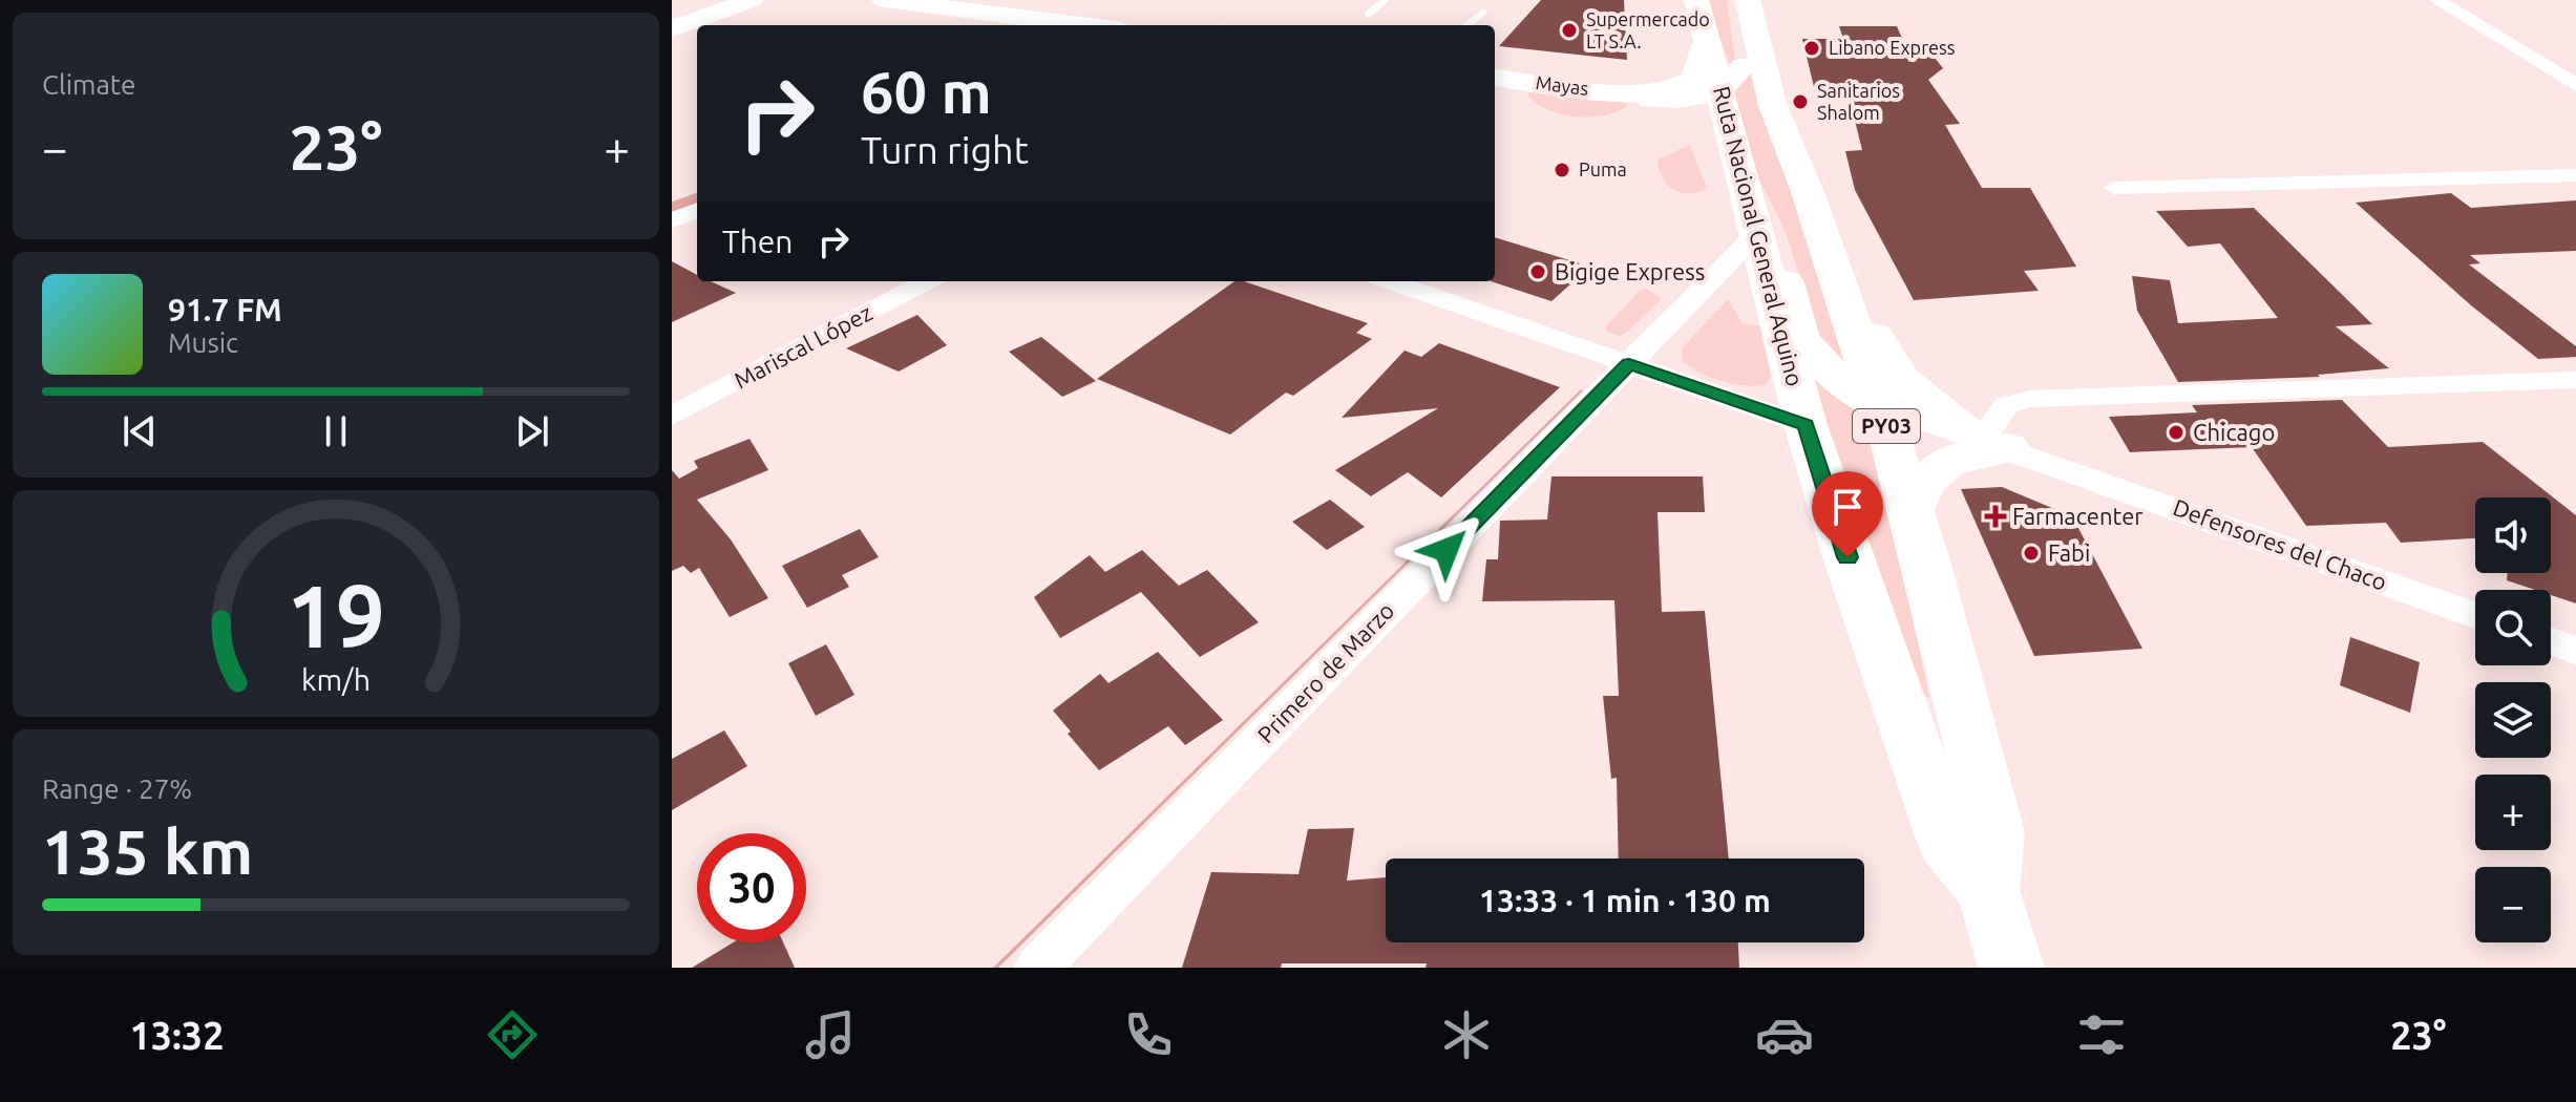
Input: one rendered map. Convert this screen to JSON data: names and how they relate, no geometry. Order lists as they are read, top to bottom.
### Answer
{
  "streets": {
    "main road": ["Mayas", "Ruta Nacional General Aquino", "PY03"],
    "street": ["Mariscal López", "Defensores del Chaco", "Primero de Marzo"]
  },
  "crossings": [
    ["Ruta Nacional General Aquino", "Defensores del Chaco"],
    ["Ruta Nacional General Aquino", "Primero de Marzo"]
  ],
  "places": {
    "other": [
      "Supermercado LT S.A.",
      "Libano Express",
      "Sanitarios Shalom",
      "Puma",
      "Bigige Express",
      "Chicago",
      "Fabi"
    ],
    "health": ["Farmacenter"]
  },
  "page": {
    "tile": [
      "Climate",
      ["Range · 27%", "135 km"]
    ],
    "turn": ["60 m", "Turn right"],
    "heat": ["−", "23°", "+"],
    "then": "Then",
    "song": ["91.7 FM", "Music"],
    "map_buttons": ["+", "−"],
    "limit": "30",
    "trip": "13:33 · 1 min · 130 m",
    "tabs": ["13:32", "23°"],
    "gauge": ["19", "km/h"]
  }
}
